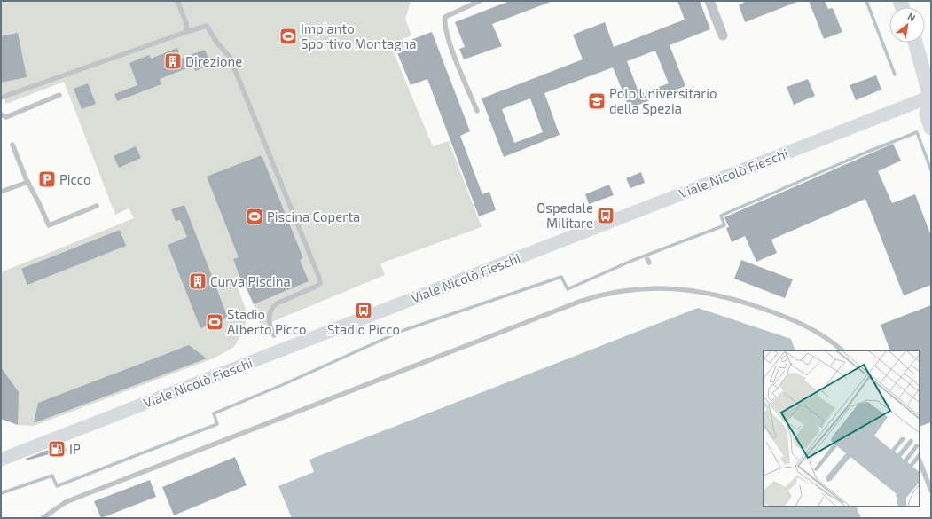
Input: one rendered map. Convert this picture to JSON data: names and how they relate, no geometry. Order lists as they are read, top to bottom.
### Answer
{
  "streets": {
    "main road": ["Viale Nicolò Fieschi"]
  },
  "places": {
    "sports": ["Impianto Sportivo Montagna", "Piscina Coperta", "Stadio Alberto Picco"],
    "building": ["Direzione", "Curva Piscina"],
    "school or university": ["Polo Universitario della Spezia"],
    "parking": ["Picco"],
    "bus stop": ["Ospedale Militare", "Stadio Picco"],
    "fuel station": ["IP"]
  },
  "north": "top right"
}
